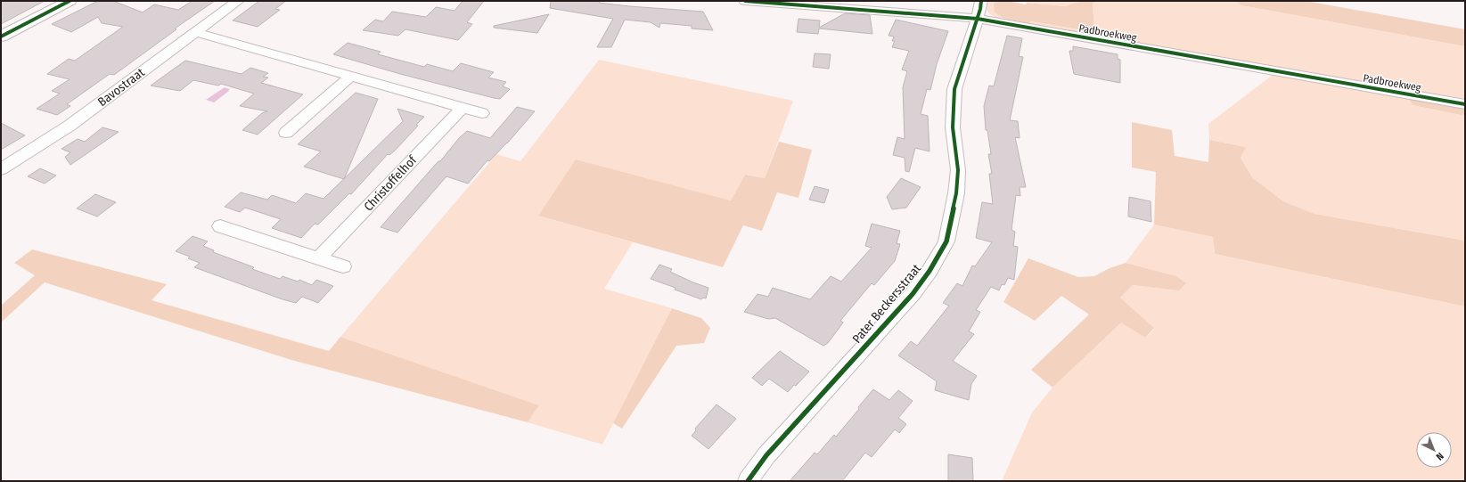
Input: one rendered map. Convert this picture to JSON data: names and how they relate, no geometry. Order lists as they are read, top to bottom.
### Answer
{
  "streets": {
    "street": [
      "Padbroekweg",
      "Bavostraat",
      "Christoffelhof",
      "Pater Beckersstraat"
    ]
  },
  "crossings": [
    ["Padbroekweg", "Pater Beckersstraat"]
  ],
  "north": "bottom right"
}
